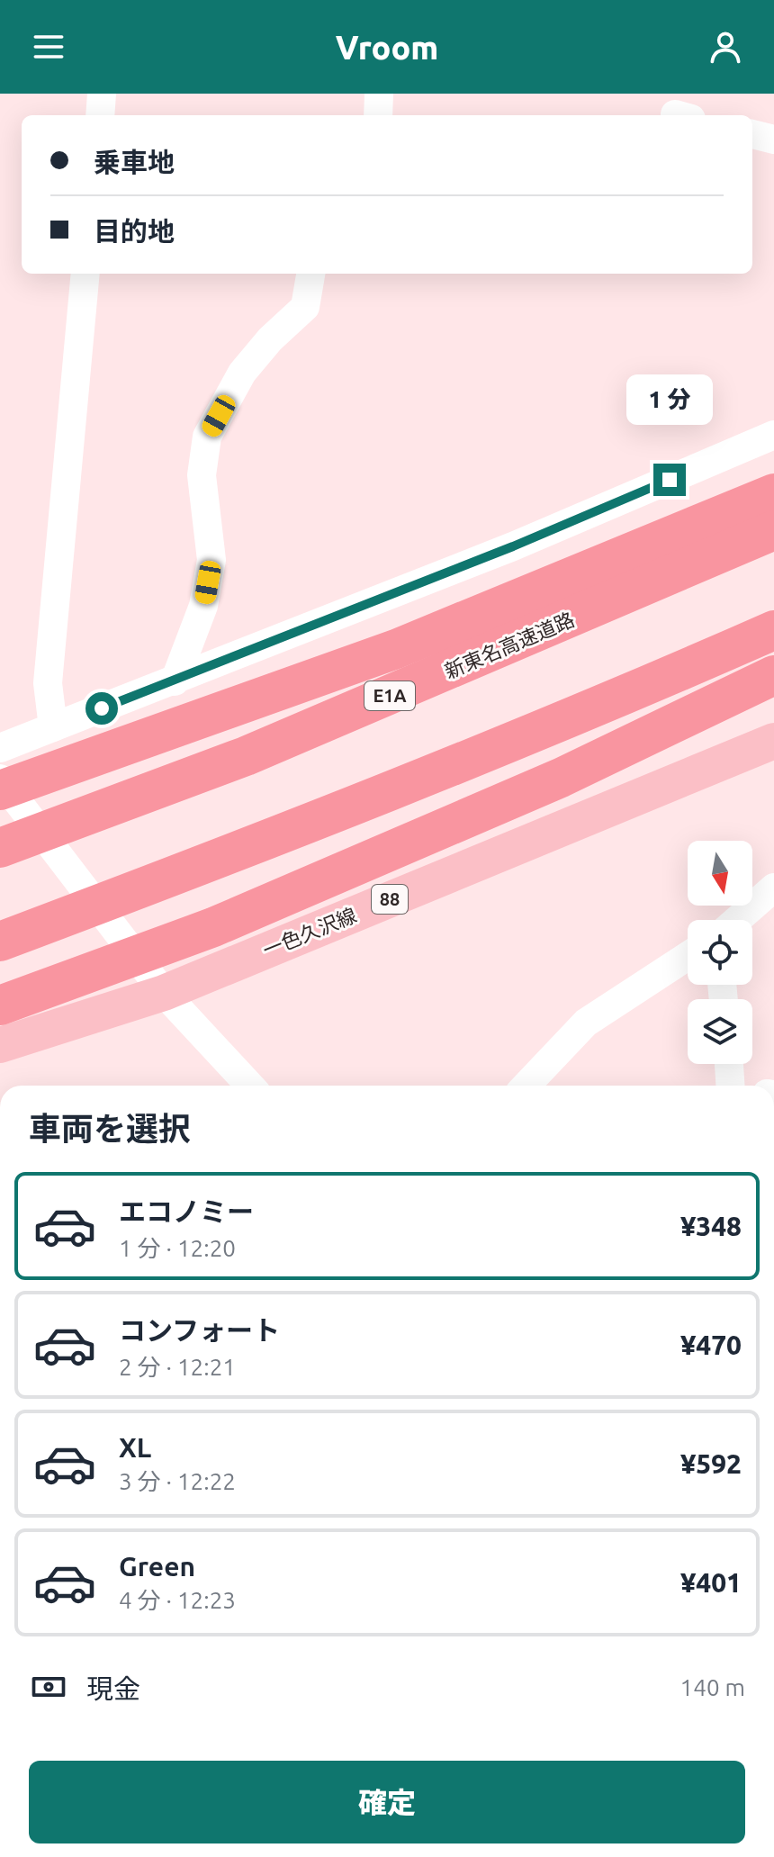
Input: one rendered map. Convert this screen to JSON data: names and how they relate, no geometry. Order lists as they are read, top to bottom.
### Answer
{
  "streets": {
    "highway": ["新東名高速道路", "E1A"],
    "main road": ["88", "一色久沢線"]
  },
  "north": "bottom",
  "page": {
    "header": "Vroom",
    "banner": ["乗車地", "目的地"],
    "bubble": "1 分",
    "heading": "車両を選択",
    "list": [
      {
        "name": "エコノミー",
        "note": "1 分 · 12:20",
        "value": "¥348"
      },
      {
        "name": "コンフォート",
        "note": "2 分 · 12:21",
        "value": "¥470"
      },
      {
        "name": "XL",
        "note": "3 分 · 12:22",
        "value": "¥592"
      },
      {
        "name": "Green",
        "note": "4 分 · 12:23",
        "value": "¥401"
      }
    ],
    "pay": ["現金", "140 m"],
    "buttons": "確定"
  }
}
